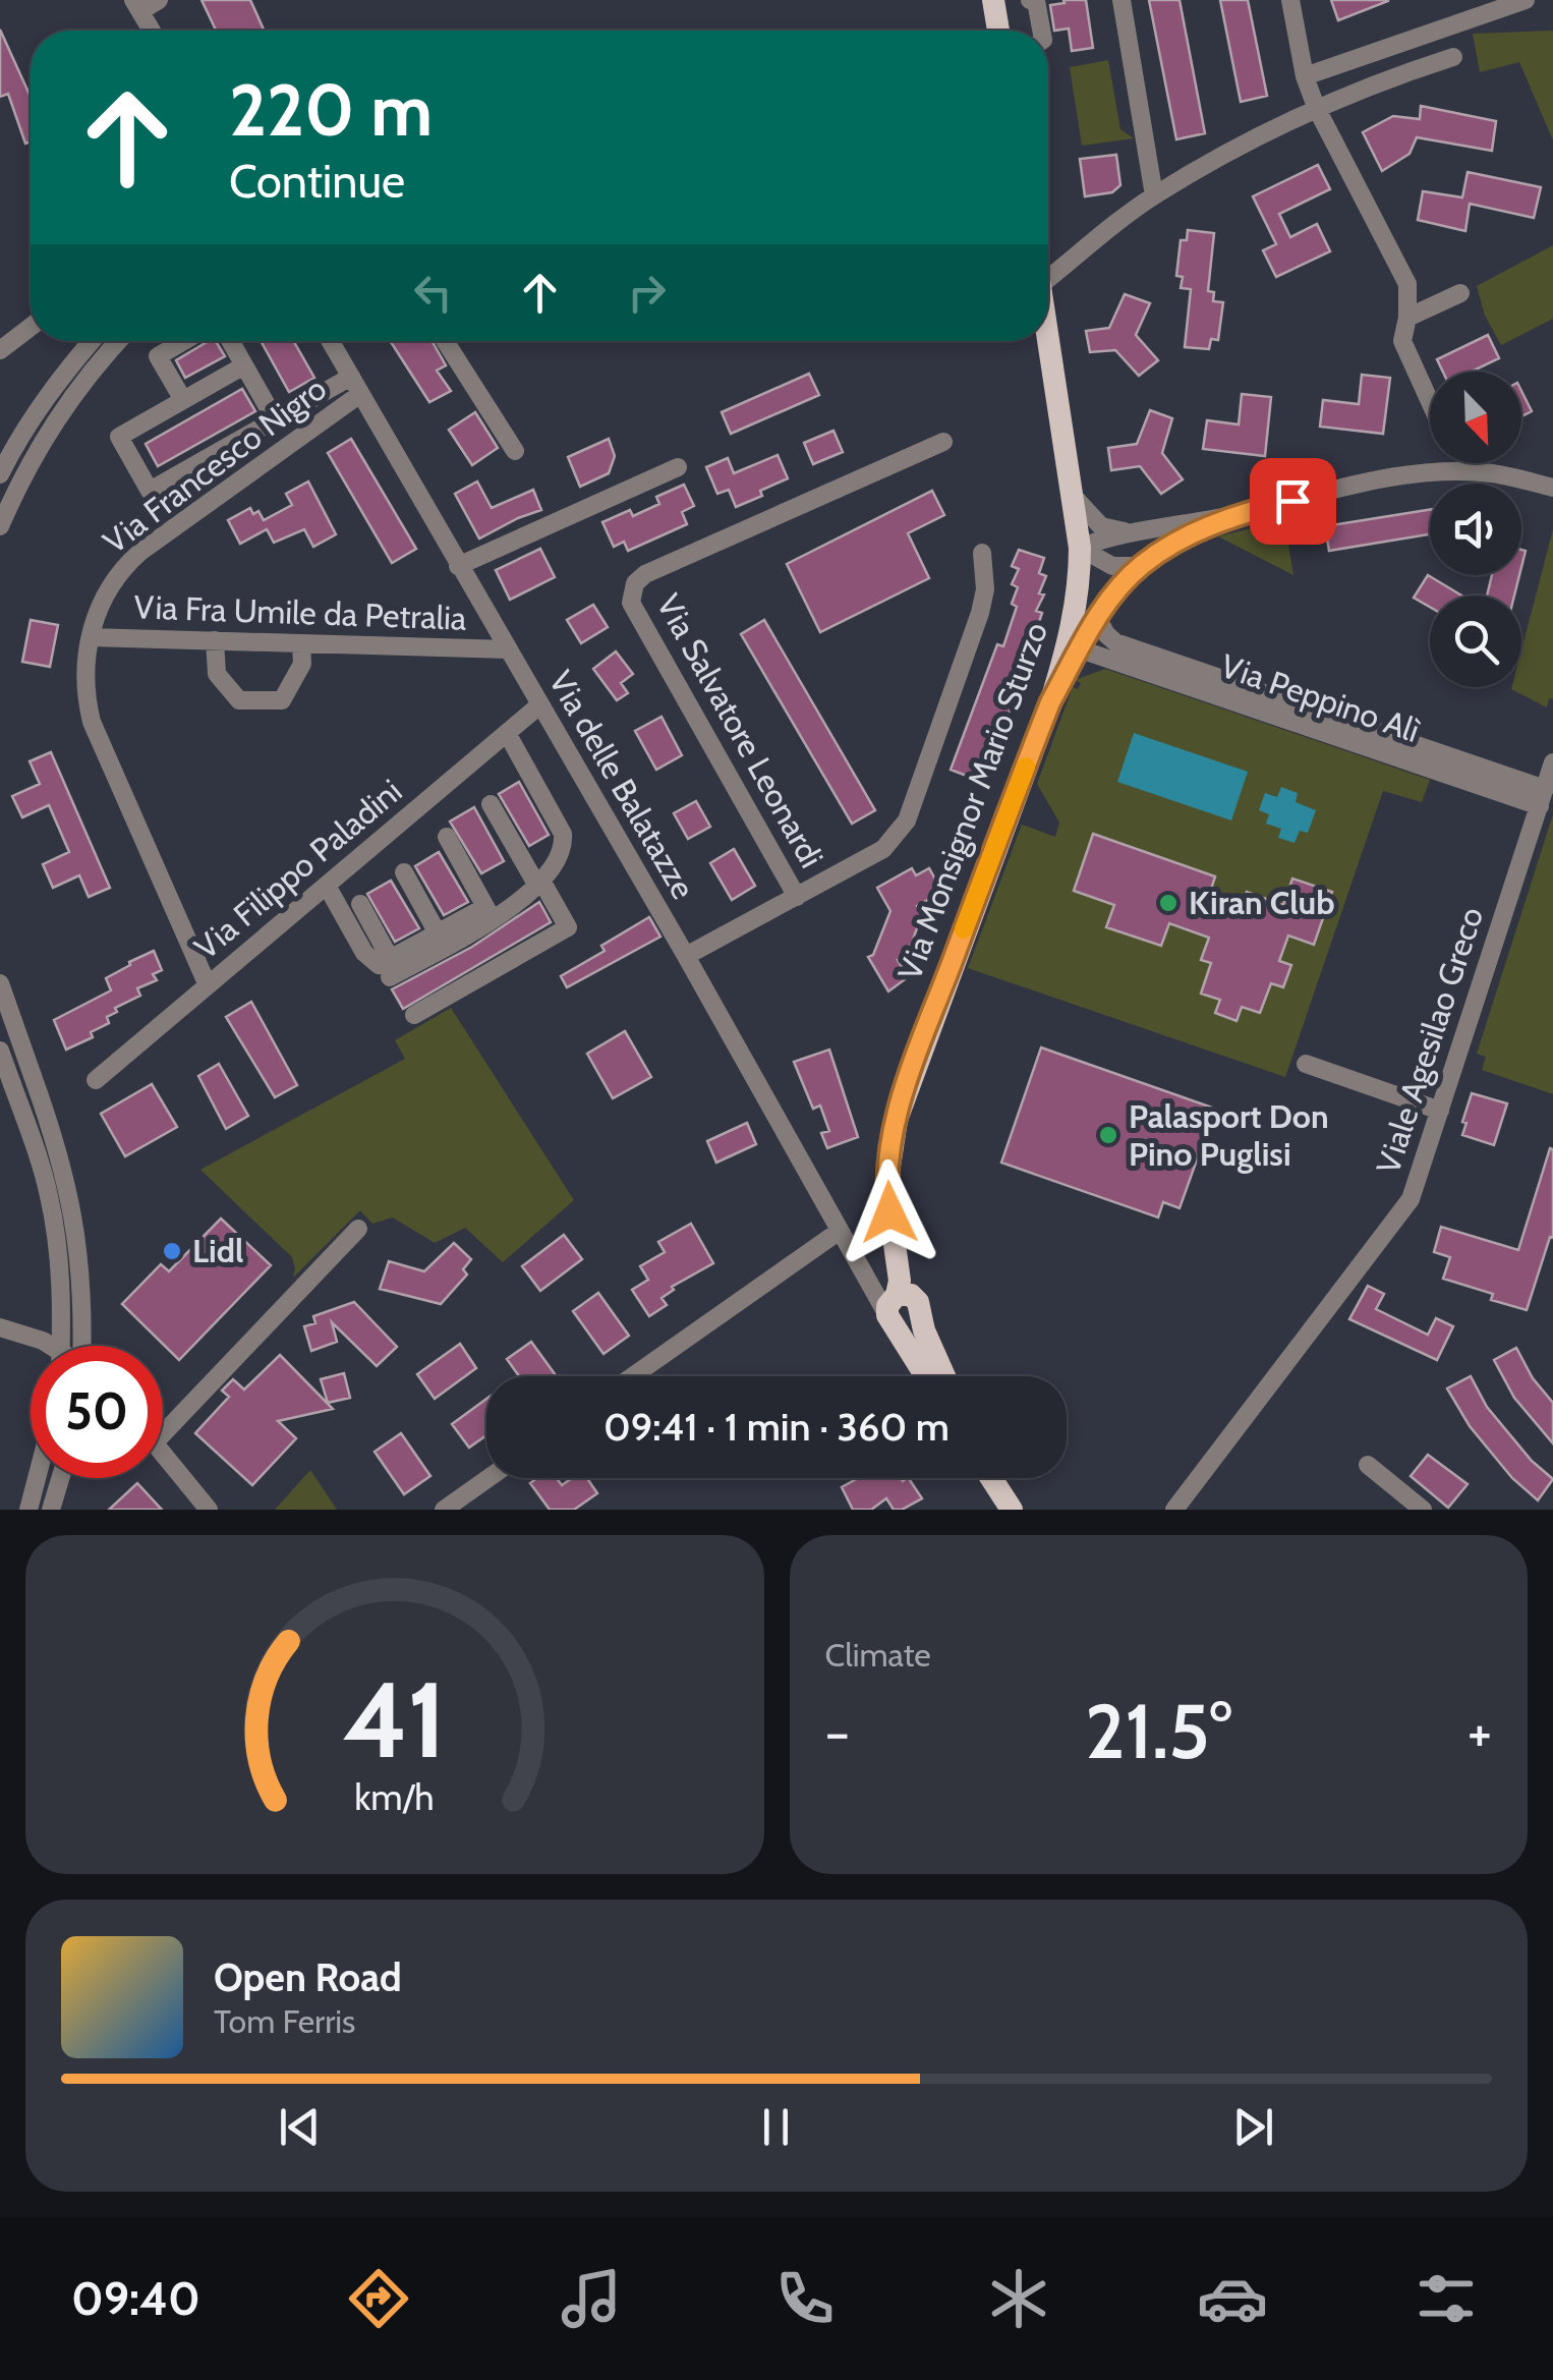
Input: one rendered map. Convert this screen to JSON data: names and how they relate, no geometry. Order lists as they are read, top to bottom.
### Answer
{
  "streets": {
    "main road": ["Via Monsignor Mario Sturzo"],
    "street": [
      "Via Francesco Nigro",
      "Via Fra Umile da Petralia",
      "Via Peppino Alì",
      "Via Salvatore Leonardi",
      "Via delle Balatazze",
      "Via Filippo Paladini",
      "Viale Agesilao Greco"
    ]
  },
  "crossings": [
    ["Via Francesco Nigro", "Via Fra Umile da Petralia"],
    ["Via Francesco Nigro", "Via delle Balatazze"],
    ["Via Francesco Nigro", "Via Filippo Paladini"],
    ["Via Fra Umile da Petralia", "Via delle Balatazze"],
    ["Via Peppino Alì", "Via Monsignor Mario Sturzo"],
    ["Via Peppino Alì", "Viale Agesilao Greco"],
    ["Via delle Balatazze", "Via Monsignor Mario Sturzo"],
    ["Via delle Balatazze", "Via Filippo Paladini"]
  ],
  "places": ["Kiran Club", "Palasport Don Pino Puglisi", "Lidl"],
  "north": "bottom right",
  "page": {
    "turn": ["220 m", "Continue"],
    "limit": "50",
    "trip": "09:41 · 1 min · 360 m",
    "tile": "Climate",
    "heat": ["−", "21.5°", "+"],
    "song": ["Open Road", "Tom Ferris"],
    "tabs": "09:40",
    "gauge": ["41", "km/h"]
  }
}
